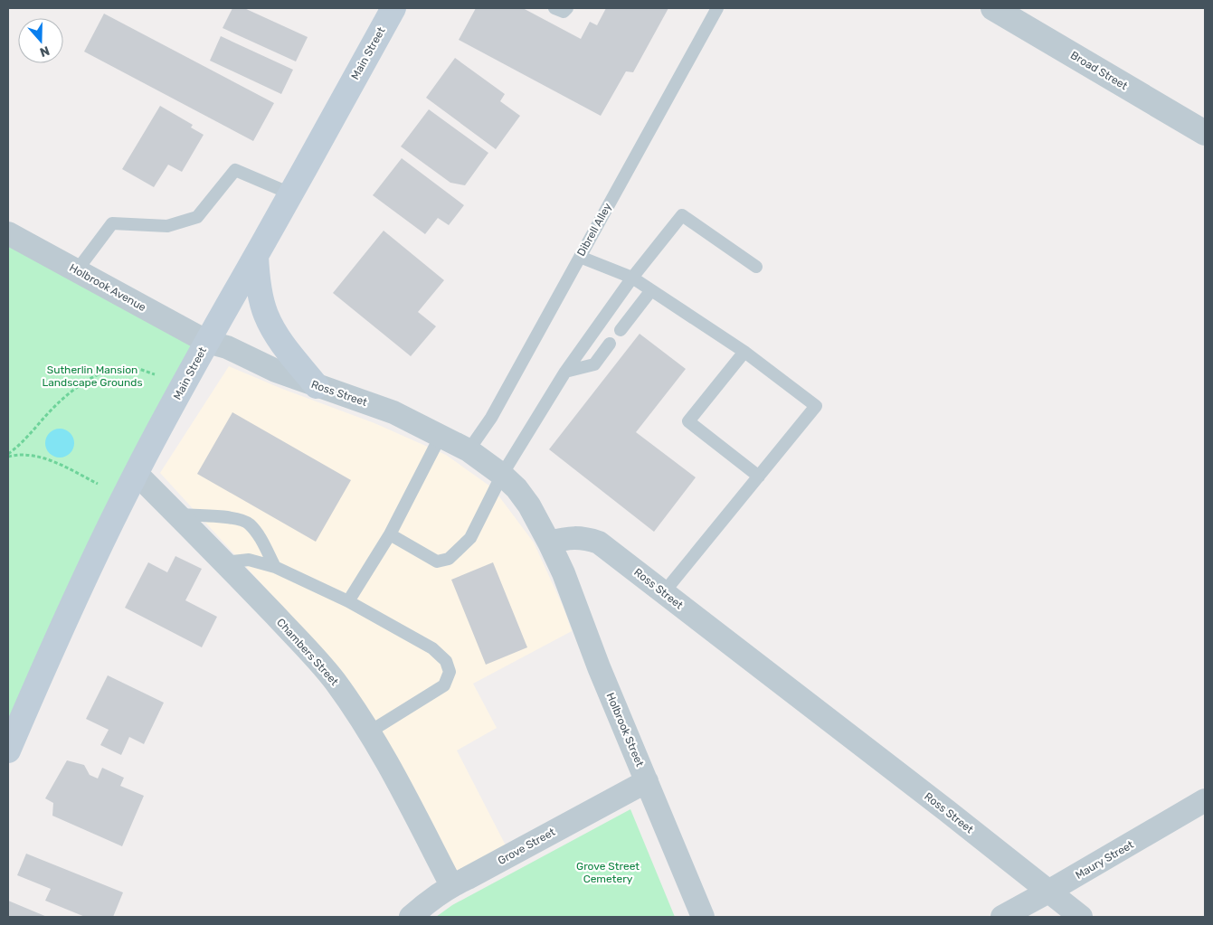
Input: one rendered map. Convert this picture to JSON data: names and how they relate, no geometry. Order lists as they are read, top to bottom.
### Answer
{
  "streets": {
    "main road": ["Main Street"],
    "street": [
      "Broad Street",
      "Holbrook Avenue",
      "Ross Street",
      "Chambers Street",
      "Holbrook Street",
      "Grove Street",
      "Maury Street"
    ],
    "lane": ["Dibrell Alley"]
  },
  "crossings": [
    ["Main Street", "Holbrook Avenue"],
    ["Main Street", "Ross Street"],
    ["Main Street", "Chambers Street"],
    ["Dibrell Alley", "Ross Street"],
    ["Holbrook Avenue", "Ross Street"],
    ["Ross Street", "Holbrook Street"],
    ["Ross Street", "Maury Street"],
    ["Chambers Street", "Grove Street"],
    ["Holbrook Street", "Grove Street"]
  ],
  "parks": ["Sutherlin Mansion Landscape Grounds", "Grove Street Cemetery"],
  "north": "bottom"
}
